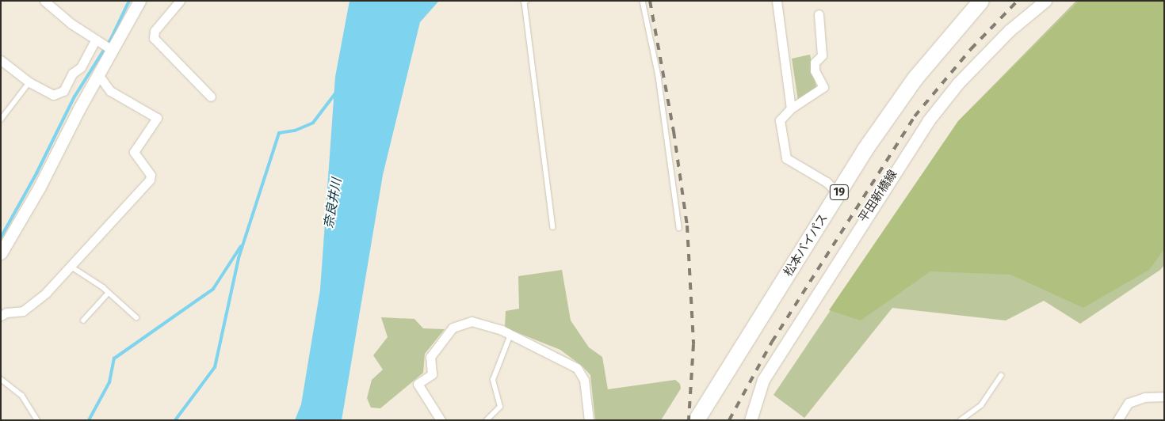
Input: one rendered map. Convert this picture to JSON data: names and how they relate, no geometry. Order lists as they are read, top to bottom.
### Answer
{
  "streets": {
    "highway": ["19", "松本バイパス"],
    "main road": ["平田新橋線"]
  },
  "water": ["奈良井川"]
}
